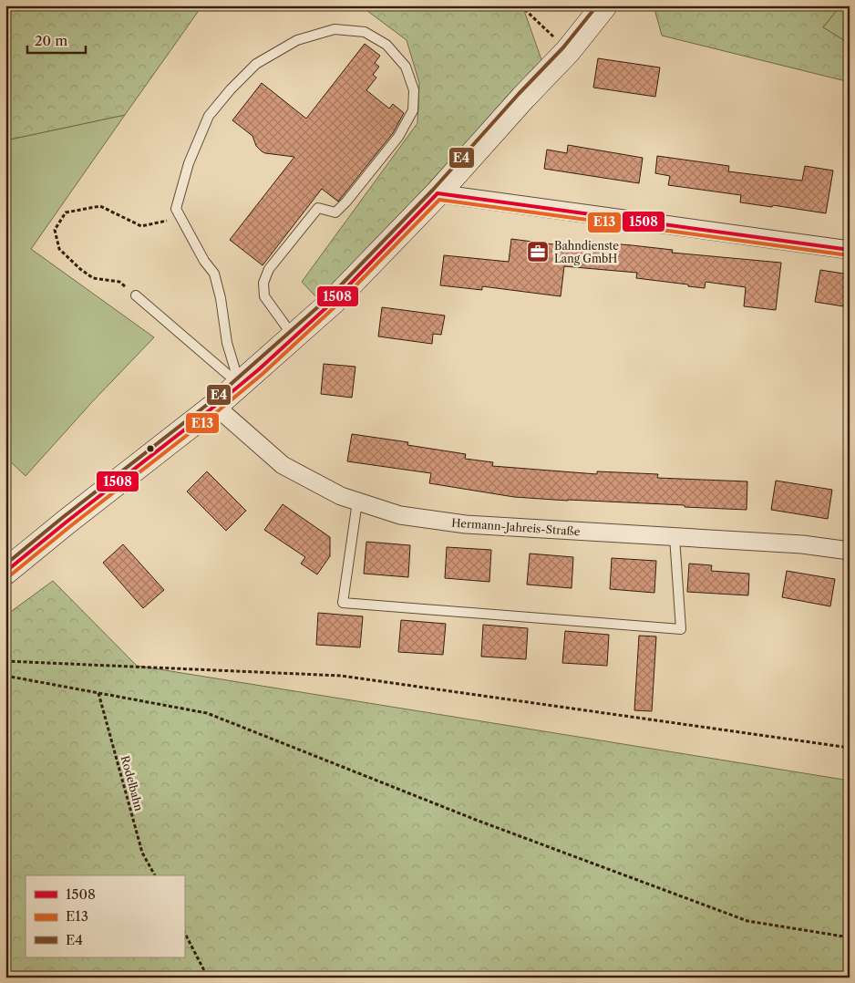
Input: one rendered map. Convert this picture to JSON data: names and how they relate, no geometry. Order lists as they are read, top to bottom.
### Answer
{
  "streets": {
    "street": ["Hermann-Jahreis-Straße"],
    "path": ["Rodelbahn"]
  },
  "places": {
    "office": ["Bahndienste Lang GmbH"]
  },
  "lines": ["transit line E4", "transit line 1508", "transit line E13"],
  "legend": ["1508", "E13", "E4"],
  "scale_bar": "20 m"
}
